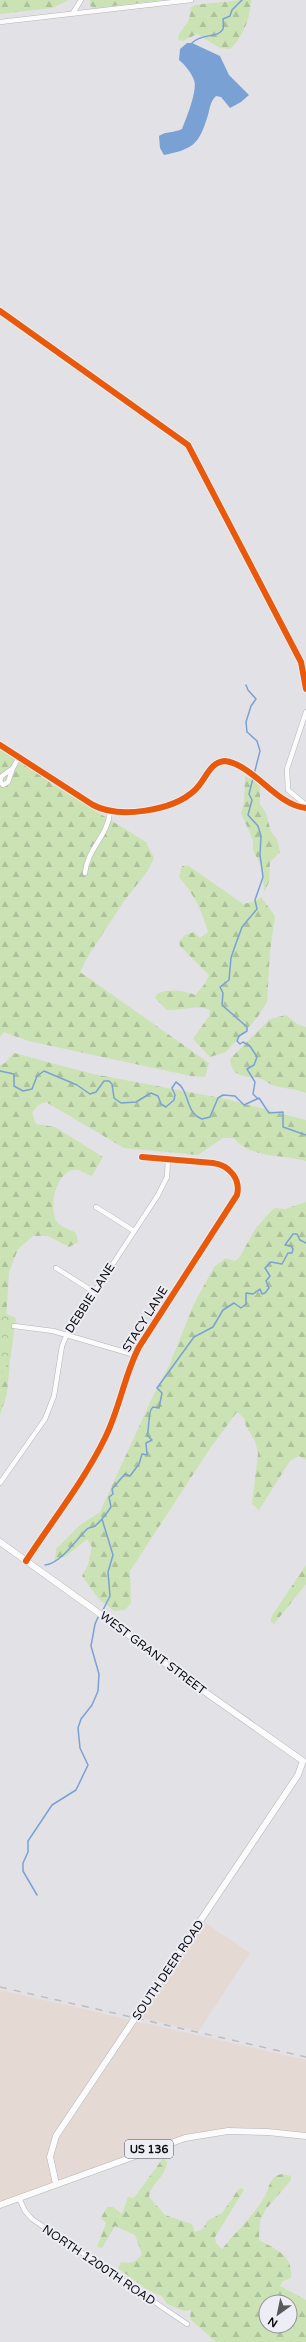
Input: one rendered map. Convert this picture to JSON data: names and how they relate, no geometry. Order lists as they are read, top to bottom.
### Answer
{
  "streets": {
    "main road": ["WEST GRANT STREET", "SOUTH DEER ROAD", "US 136"],
    "street": ["DEBBIE LANE", "STACY LANE", "NORTH 1200TH ROAD"]
  },
  "crossings": [
    ["DEBBIE LANE", "STACY LANE"],
    ["STACY LANE", "WEST GRANT STREET"],
    ["WEST GRANT STREET", "SOUTH DEER ROAD"],
    ["SOUTH DEER ROAD", "US 136"],
    ["US 136", "NORTH 1200TH ROAD"]
  ],
  "north": "bottom left"
}
